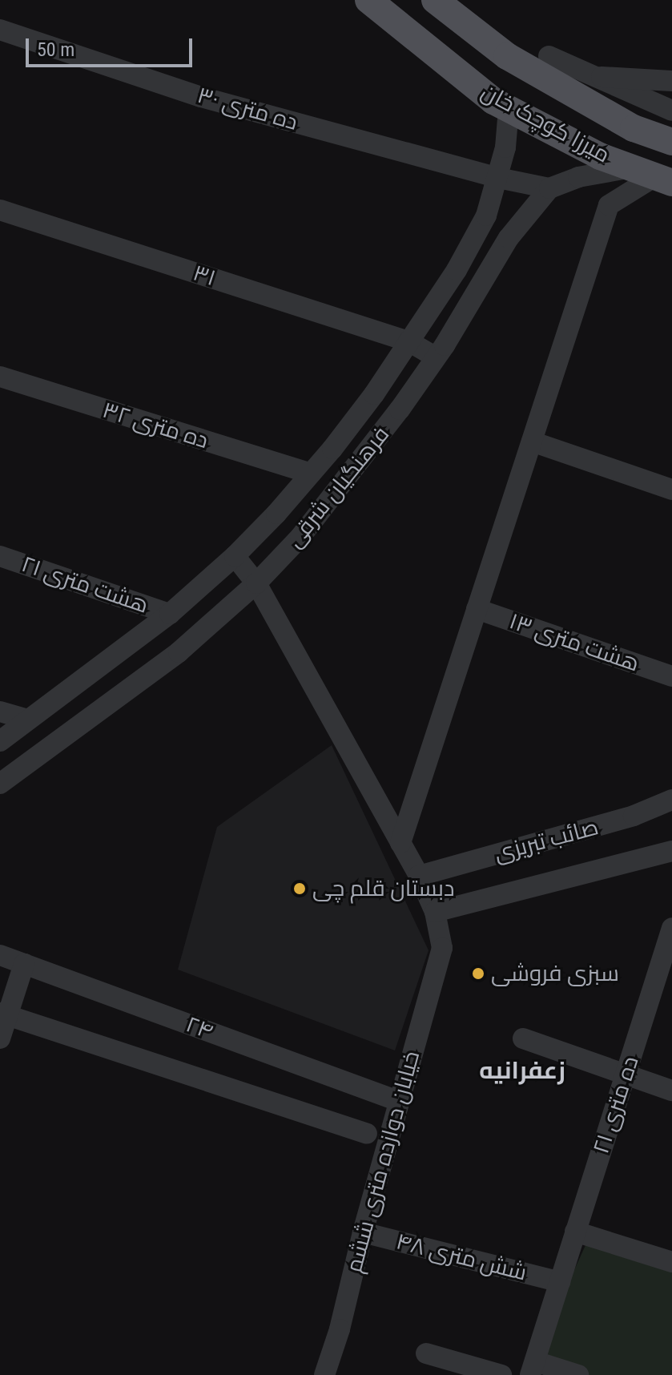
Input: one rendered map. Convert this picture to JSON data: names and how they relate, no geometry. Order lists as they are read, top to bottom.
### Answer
{
  "streets": {
    "main road": ["میرزا کوچک خان"],
    "street": [
      "ده متری ۳۰",
      "۳۱",
      "ده متری ۳۲",
      "فرهنگیان شرقی",
      "هشت متری ۲۱",
      "هشت متری ۱۳",
      "صائب تبریزی",
      "۲۴",
      "ده متری ۲۱",
      "خیابان دوازده متری ششم",
      "شش متری ۴۸"
    ]
  },
  "crossings": [
    ["ده متری ۳۰", "فرهنگیان شرقی"],
    ["میرزا کوچک خان", "فرهنگیان شرقی"],
    ["۳۱", "فرهنگیان شرقی"],
    ["ده متری ۳۲", "فرهنگیان شرقی"],
    ["فرهنگیان شرقی", "هشت متری ۲۱"],
    ["صائب تبریزی", "خیابان دوازده متری ششم"],
    ["۲۴", "خیابان دوازده متری ششم"],
    ["ده متری ۲۱", "شش متری ۴۸"],
    ["خیابان دوازده متری ششم", "شش متری ۴۸"]
  ],
  "districts": ["زعفرانیه"],
  "places": ["دبستان قلم چی", "سبزی فروشی"],
  "scale_bar": "50 m"
}
